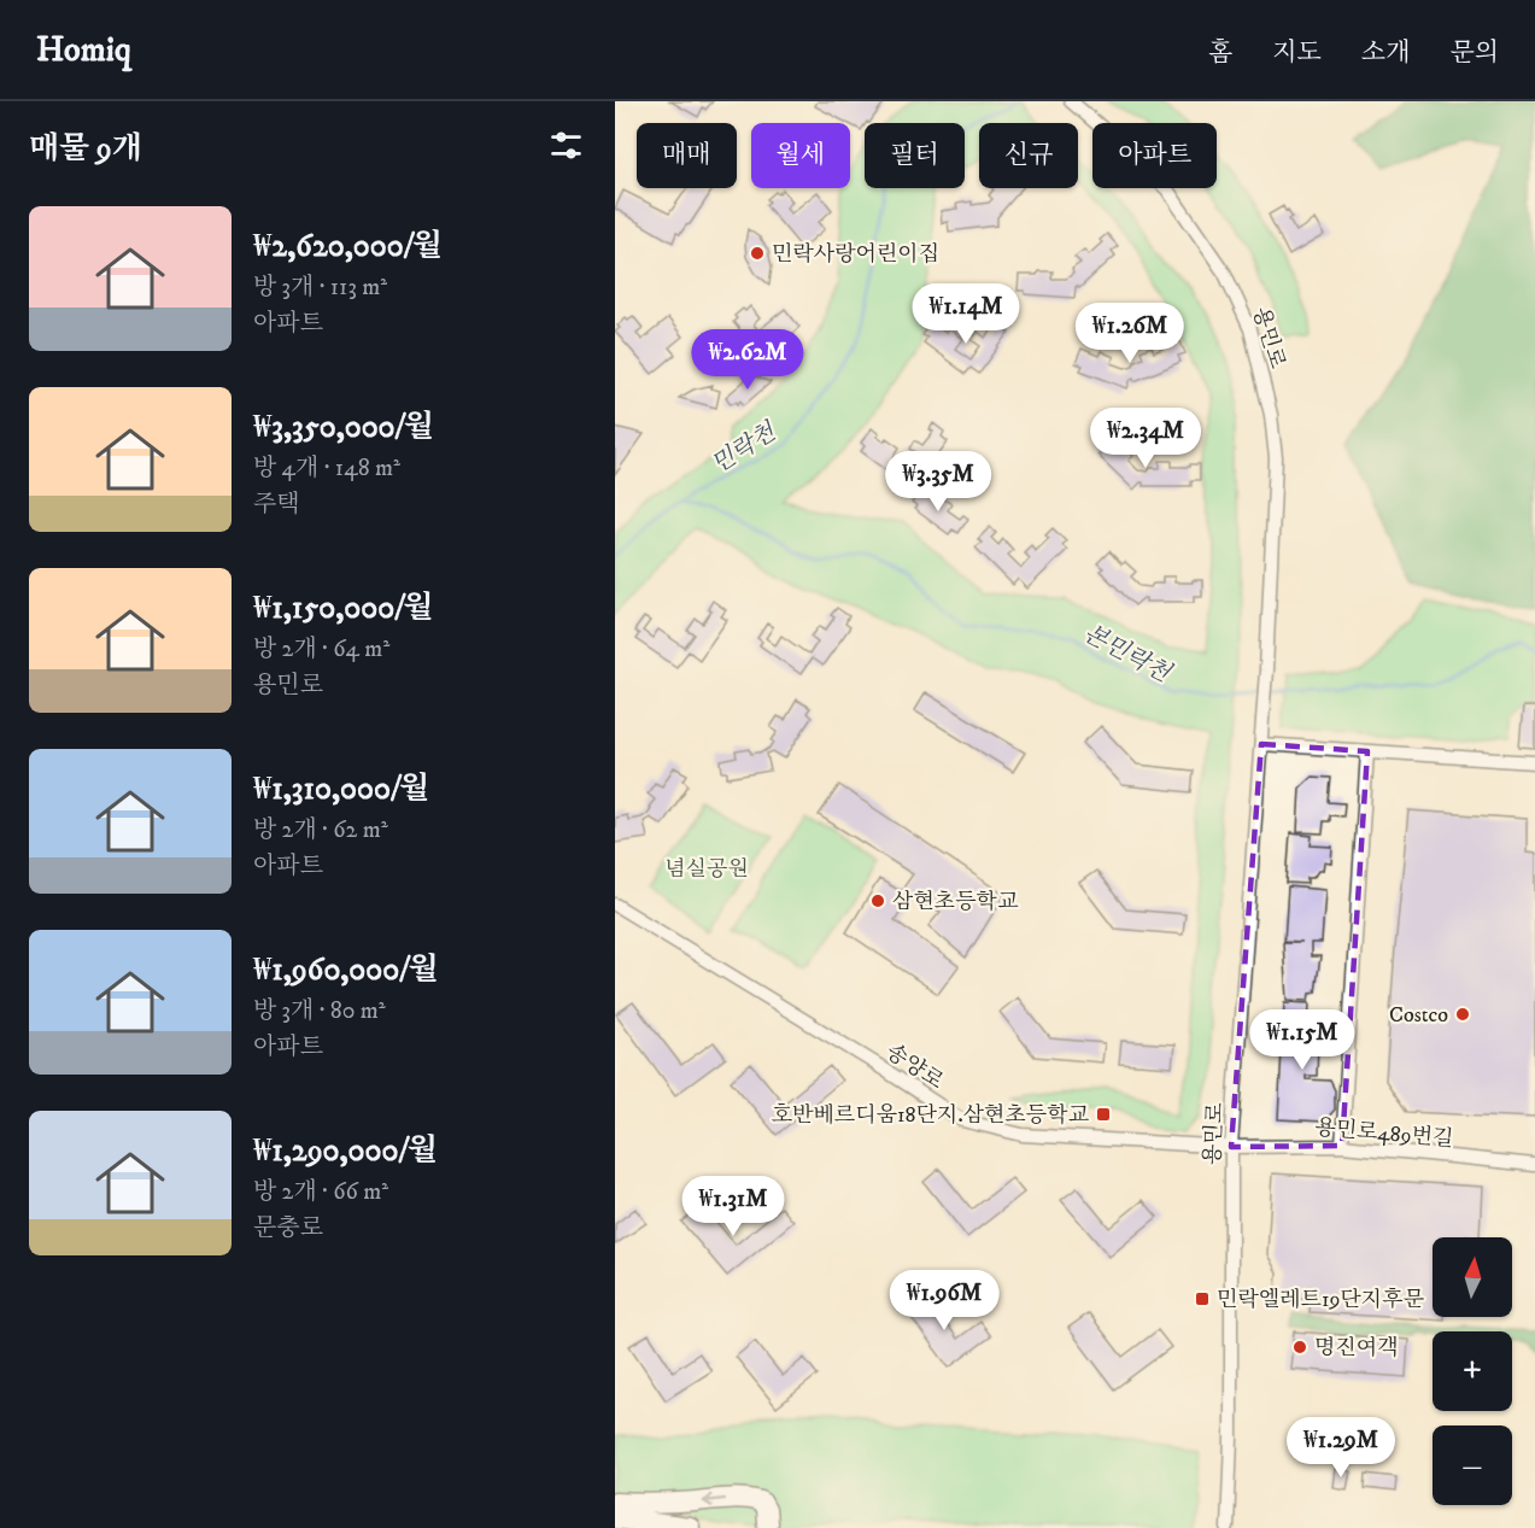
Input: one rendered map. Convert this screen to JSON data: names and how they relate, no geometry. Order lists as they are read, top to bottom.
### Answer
{
  "streets": {
    "street": ["용민로", "송양로", "용민로489번길"]
  },
  "crossings": [
    ["용민로", "송양로"],
    ["용민로", "용민로489번길"],
    ["송양로", "용민로489번길"]
  ],
  "water": ["민락천", "본민락천"],
  "parks": ["념실공원"],
  "places": {
    "other": [
      "민락사랑어린이집",
      "삼현초등학교",
      "Costco",
      "명진여객"
    ],
    "transit": ["호반베르디움18단지.삼현초등학교", "민락엘레트19단지후문"]
  },
  "north": "top",
  "page": {
    "header": "Homiq",
    "nav": [
      "홈",
      "지도",
      "소개",
      "문의"
    ],
    "heading": "매물 9개",
    "chip": [
      "매매",
      "월세",
      "필터",
      "신규",
      "아파트"
    ],
    "list": [
      {
        "name": "₩2,620,000/월",
        "note": "방 3개 · 113 m² · 아파트"
      },
      {
        "name": "₩3,350,000/월",
        "note": "방 4개 · 148 m² · 주택"
      },
      {
        "name": "₩1,150,000/월",
        "note": "방 2개 · 64 m² · 용민로"
      },
      {
        "name": "₩1,310,000/월",
        "note": "방 2개 · 62 m² · 아파트"
      },
      {
        "name": "₩1,960,000/월",
        "note": "방 3개 · 80 m² · 아파트"
      },
      {
        "name": "₩1,290,000/월",
        "note": "방 2개 · 66 m² · 문충로"
      }
    ],
    "price": [
      "₩1.14M",
      "₩1.26M",
      "₩2.62M",
      "₩2.34M",
      "₩3.35M",
      "₩1.15M",
      "₩1.31M",
      "₩1.96M",
      "₩1.29M"
    ],
    "map_buttons": ["+", "−"]
  }
}
